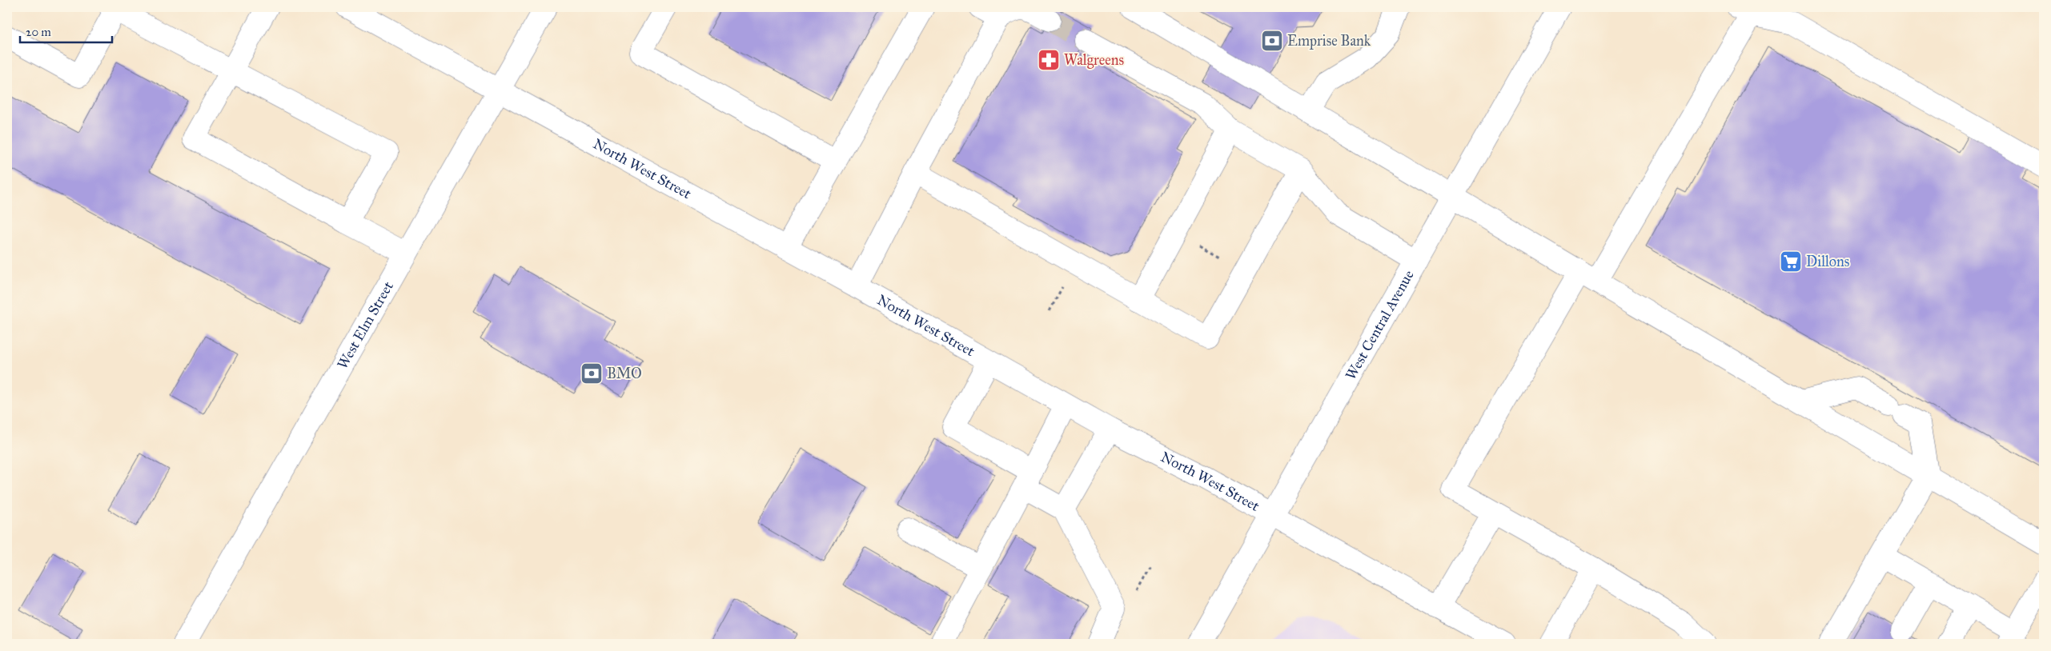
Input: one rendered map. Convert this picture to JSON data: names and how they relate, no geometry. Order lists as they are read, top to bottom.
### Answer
{
  "streets": {
    "main road": ["North West Street", "West Elm Street", "West Central Avenue"]
  },
  "crossings": [
    ["North West Street", "West Elm Street"],
    ["North West Street", "West Central Avenue"]
  ],
  "places": {
    "bank": ["Emprise Bank", "BMO"],
    "pharmacy": ["Walgreens"],
    "supermarket": ["Dillons"]
  },
  "scale_bar": "20 m"
}
